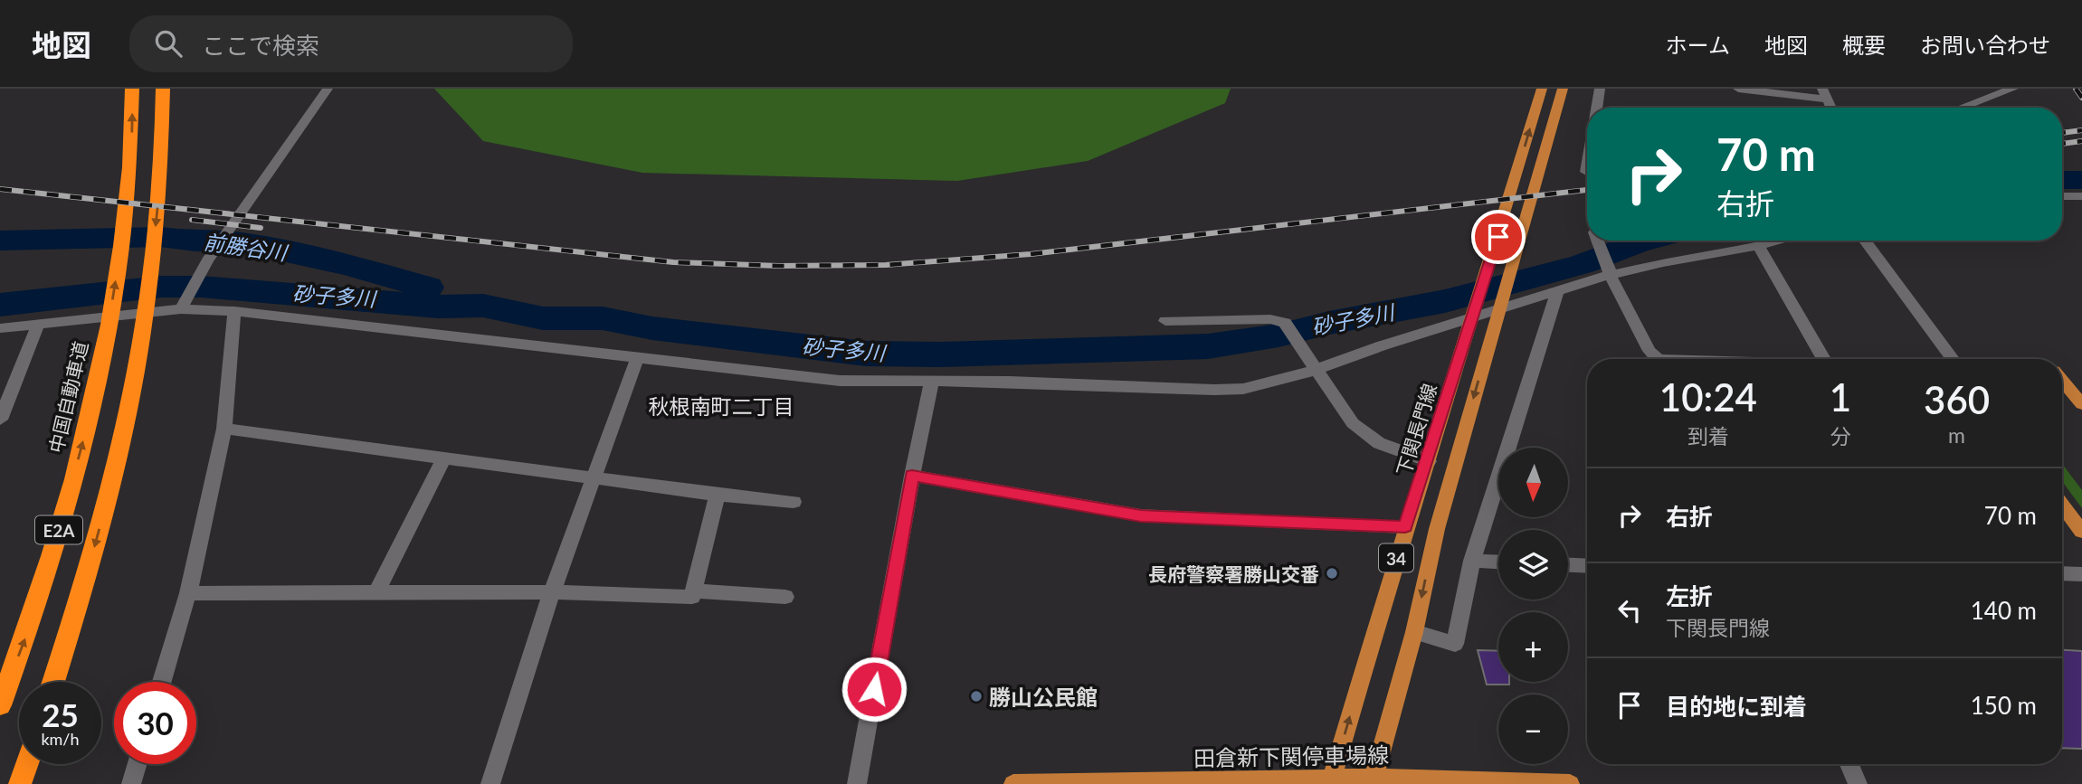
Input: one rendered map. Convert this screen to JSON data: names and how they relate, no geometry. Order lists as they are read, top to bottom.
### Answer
{
  "streets": {
    "highway": ["中国自動車道", "E2A"],
    "main road": ["下関長門線", "34", "田倉新下関停車場線"]
  },
  "crossings": [
    ["下関長門線", "田倉新下関停車場線"],
    ["34", "田倉新下関停車場線"]
  ],
  "districts": ["秋根南町二丁目"],
  "water": ["前勝谷川", "砂子多川"],
  "places": ["長府警察署勝山交番", "勝山公民館"],
  "north": "bottom",
  "page": {
    "header": "地図",
    "search": "ここで検索",
    "nav": [
      "ホーム",
      "地図",
      "概要",
      "お問い合わせ"
    ],
    "turn": ["70 m", "右折"],
    "eta": [
      "10:24",
      "到着",
      "1",
      "分",
      "360",
      "m"
    ],
    "map_buttons": ["+", "−"],
    "list": [
      {
        "name": "右折",
        "value": "70 m"
      },
      {
        "name": "左折",
        "note": "下関長門線",
        "value": "140 m"
      },
      {
        "name": "目的地に到着",
        "value": "150 m"
      }
    ],
    "speed": "25 km/h",
    "limit": "30"
  }
}
